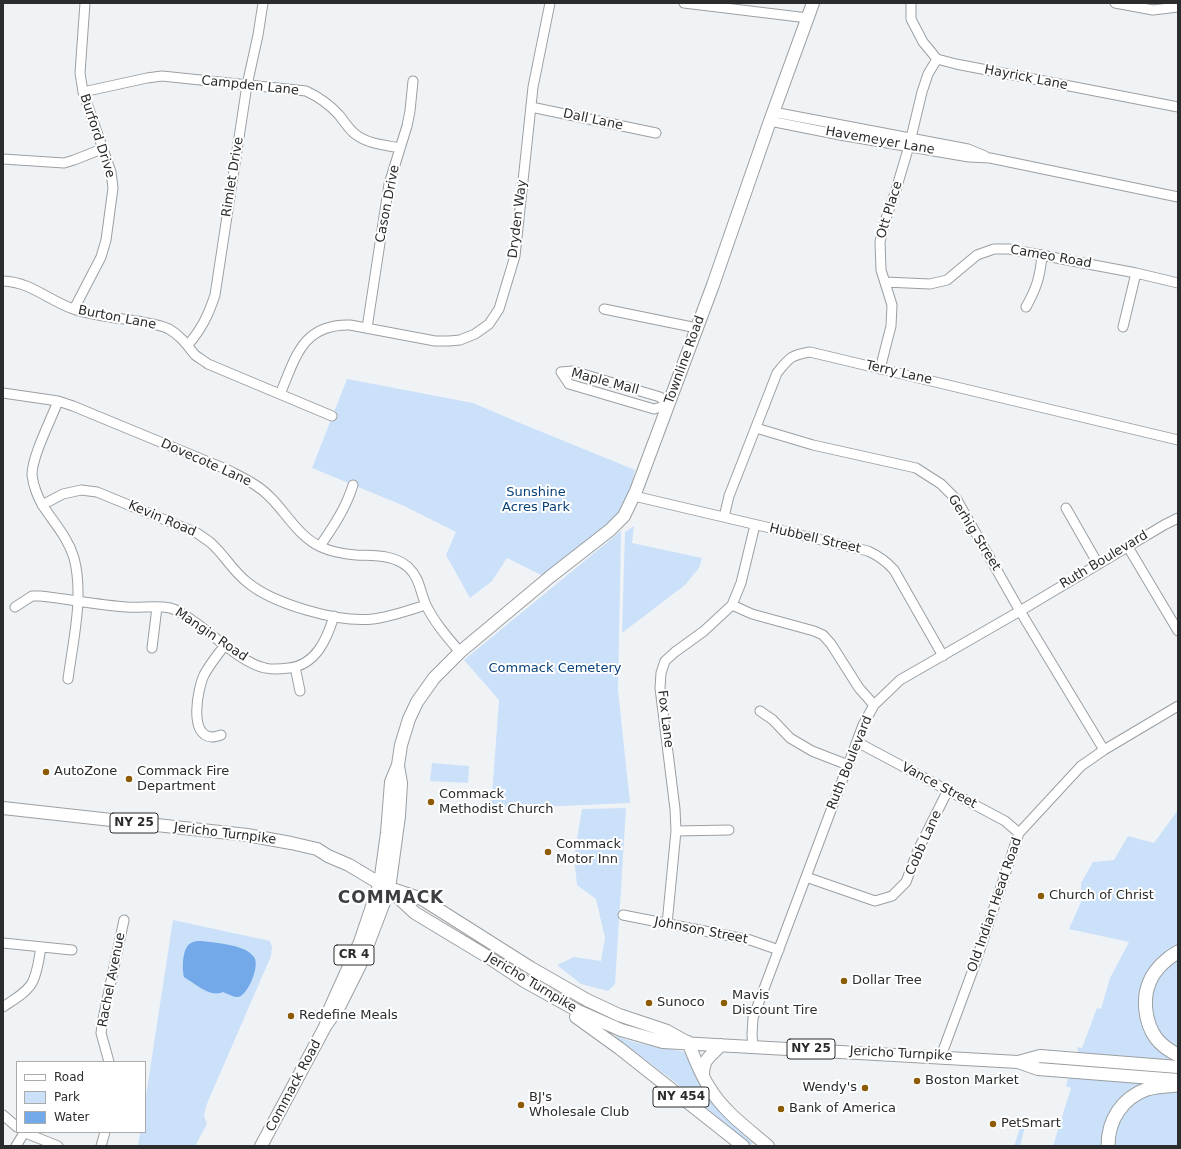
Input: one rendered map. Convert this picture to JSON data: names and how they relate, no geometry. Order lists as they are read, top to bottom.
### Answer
{
  "streets": {
    "main road": [
      "Townline Road",
      "NY 25",
      "Jericho Turnpike",
      "CR 4",
      "Commack Road",
      "NY 454"
    ],
    "street": [
      "Hayrick Lane",
      "Campden Lane",
      "Dall Lane",
      "Burford Drive",
      "Havemeyer Lane",
      "Rimlet Drive",
      "Cason Drive",
      "Ott Place",
      "Dryden Way",
      "Cameo Road",
      "Burton Lane",
      "Terry Lane",
      "Maple Mall",
      "Dovecote Lane",
      "Kevin Road",
      "Gerhig Street",
      "Hubbell Street",
      "Ruth Boulevard",
      "Mangin Road",
      "Fox Lane",
      "Vance Street",
      "Cobb Lane",
      "Old Indian Head Road",
      "Johnson Street",
      "Rachel Avenue"
    ]
  },
  "crossings": [
    ["Hayrick Lane", "Ott Place"],
    ["Campden Lane", "Burford Drive"],
    ["Campden Lane", "Rimlet Drive"],
    ["Campden Lane", "Cason Drive"],
    ["Dall Lane", "Dryden Way"],
    ["Burford Drive", "Burton Lane"],
    ["Havemeyer Lane", "Ott Place"],
    ["Havemeyer Lane", "Townline Road"],
    ["Rimlet Drive", "Burton Lane"],
    ["Cason Drive", "Dryden Way"],
    ["Ott Place", "Cameo Road"],
    ["Ott Place", "Terry Lane"],
    ["Dryden Way", "Burton Lane"],
    ["Townline Road", "Maple Mall"],
    ["Townline Road", "Dovecote Lane"],
    ["Townline Road", "Hubbell Street"],
    ["Townline Road", "CR 4"],
    ["Terry Lane", "Gerhig Street"],
    ["Terry Lane", "Hubbell Street"],
    ["Dovecote Lane", "Kevin Road"],
    ["Dovecote Lane", "CR 4"],
    ["Kevin Road", "Mangin Road"],
    ["Gerhig Street", "Ruth Boulevard"],
    ["Gerhig Street", "Old Indian Head Road"],
    ["Hubbell Street", "Ruth Boulevard"],
    ["Hubbell Street", "Fox Lane"],
    ["Ruth Boulevard", "Vance Street"],
    ["Ruth Boulevard", "Jericho Turnpike"],
    ["Ruth Boulevard", "Cobb Lane"],
    ["Ruth Boulevard", "Johnson Street"],
    ["Fox Lane", "Johnson Street"],
    ["Vance Street", "Cobb Lane"],
    ["Vance Street", "Old Indian Head Road"],
    ["Jericho Turnpike", "Old Indian Head Road"],
    ["Jericho Turnpike", "CR 4"],
    ["Jericho Turnpike", "Commack Road"],
    ["Jericho Turnpike", "NY 454"],
    ["CR 4", "Commack Road"]
  ],
  "districts": ["COMMACK"],
  "parks": ["Sunshine Acres Park", "Commack Cemetery"],
  "places": [
    "AutoZone",
    "Commack Fire Department",
    "Commack Methodist Church",
    "Commack Motor Inn",
    "Church of Christ",
    "Dollar Tree",
    "Sunoco",
    "Mavis Discount Tire",
    "Redefine Meals",
    "Boston Market",
    "Wendy's",
    "BJ's Wholesale Club",
    "Bank of America",
    "PetSmart"
  ],
  "legend": ["Road", "Park", "Water"]
}
